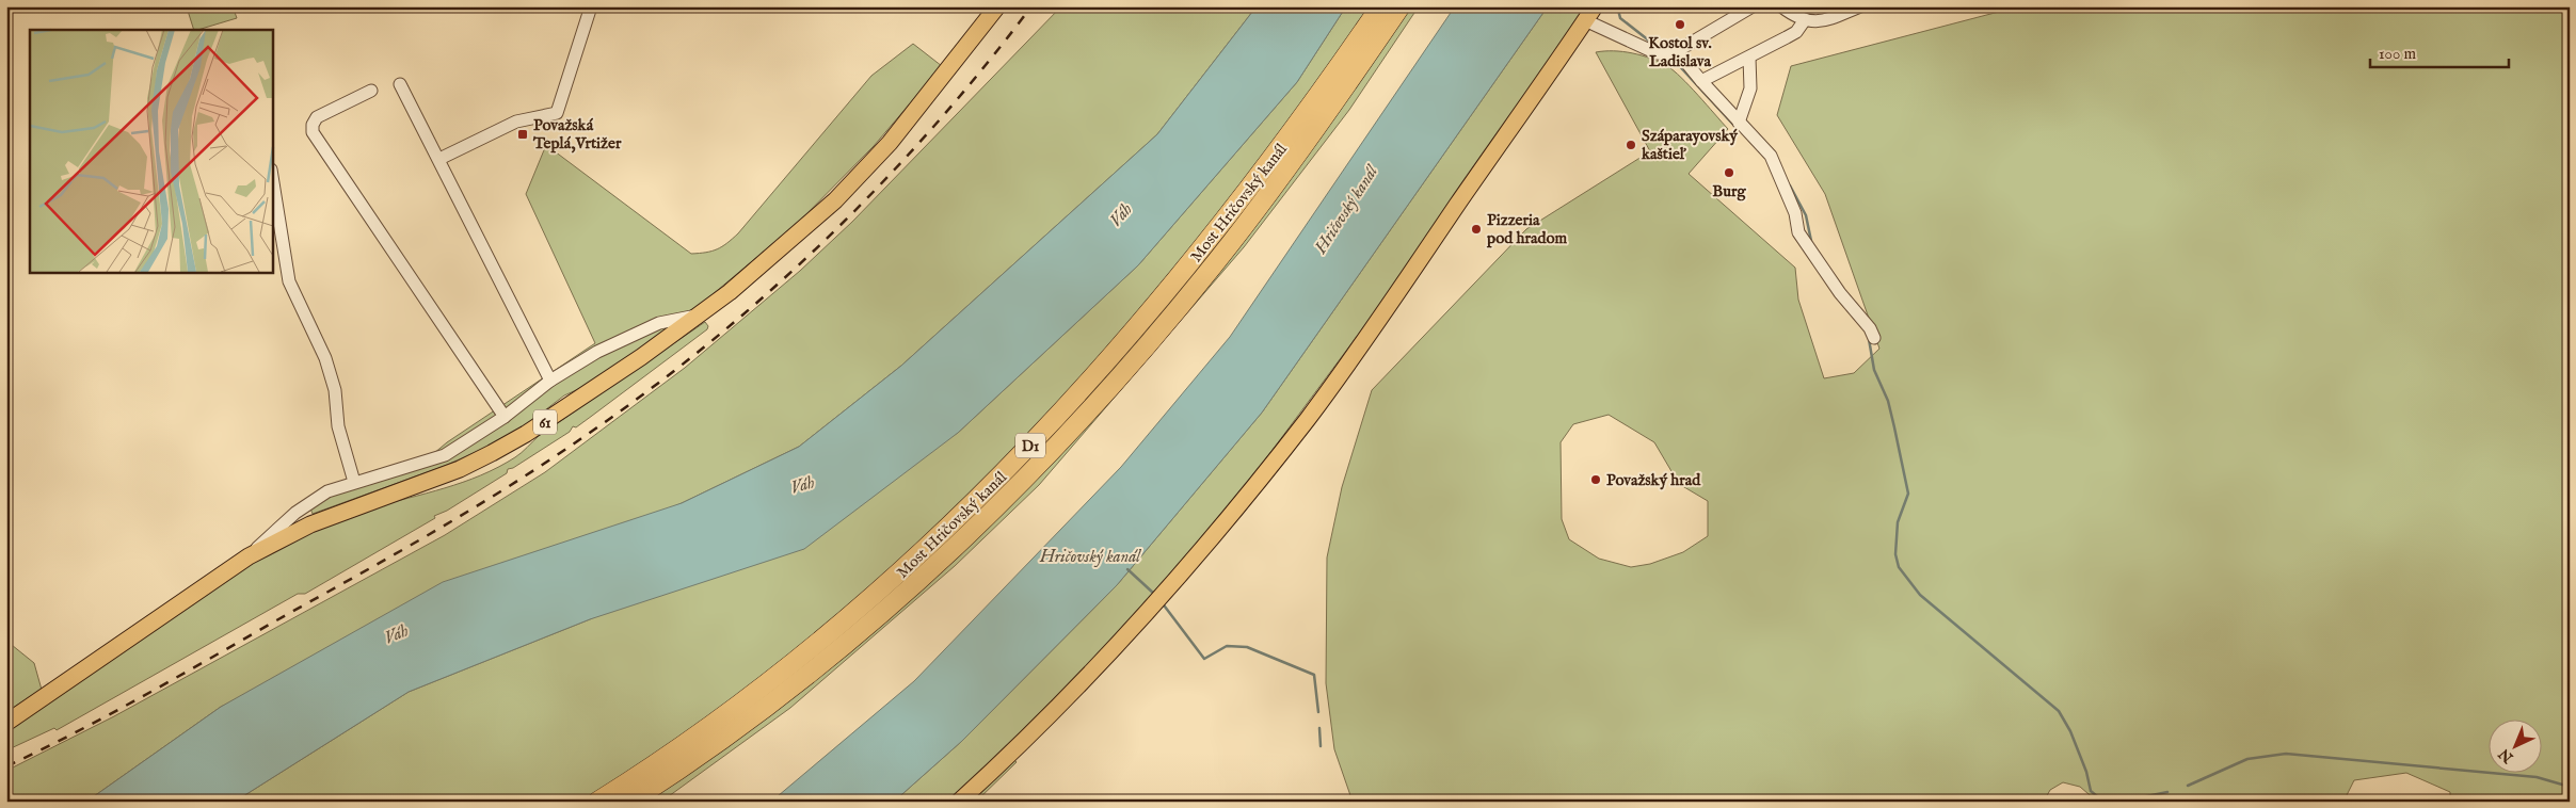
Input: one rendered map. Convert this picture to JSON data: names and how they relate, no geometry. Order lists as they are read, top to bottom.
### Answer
{
  "streets": {
    "highway": ["Most Hričovský kanál", "D1"],
    "main road": ["61"]
  },
  "water": ["Hričovský kanál", "Váh"],
  "places": {
    "other": [
      "Kostol sv. Ladislava",
      "Száparayovský kaštieľ",
      "Burg",
      "Pizzeria pod hradom",
      "Považský hrad"
    ],
    "transit": ["Považská Teplá,Vrtižer"]
  },
  "scale_bar": "100 m",
  "north": "bottom left"
}
